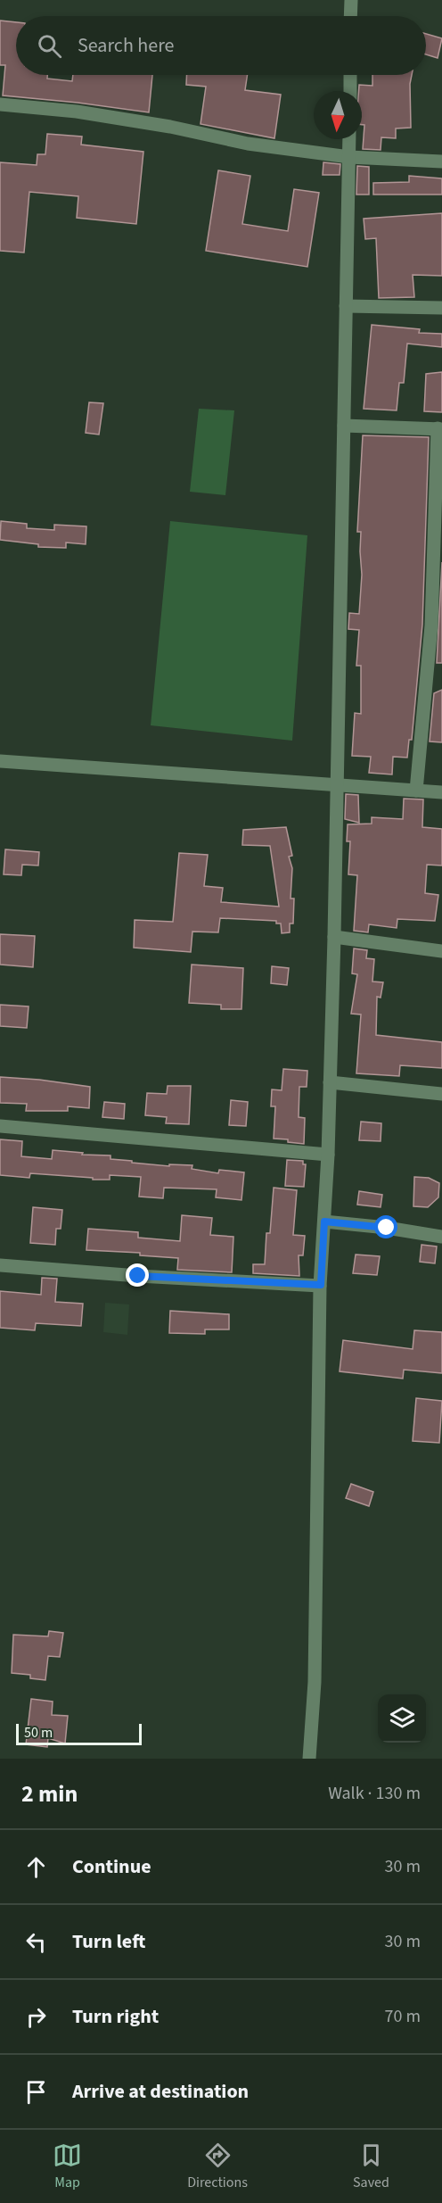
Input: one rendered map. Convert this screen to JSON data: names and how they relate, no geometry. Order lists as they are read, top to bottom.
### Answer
{
  "scale_bar": "50 m",
  "north": "bottom",
  "page": {
    "search": "Search here",
    "scale": "50 m",
    "heading": ["2 min", "Walk · 130 m"],
    "list": [
      ["Continue", "30 m"],
      ["Turn left", "30 m"],
      ["Turn right", "70 m"],
      "Arrive at destination"
    ],
    "nav": ["Map", "Directions", "Saved"]
  }
}
